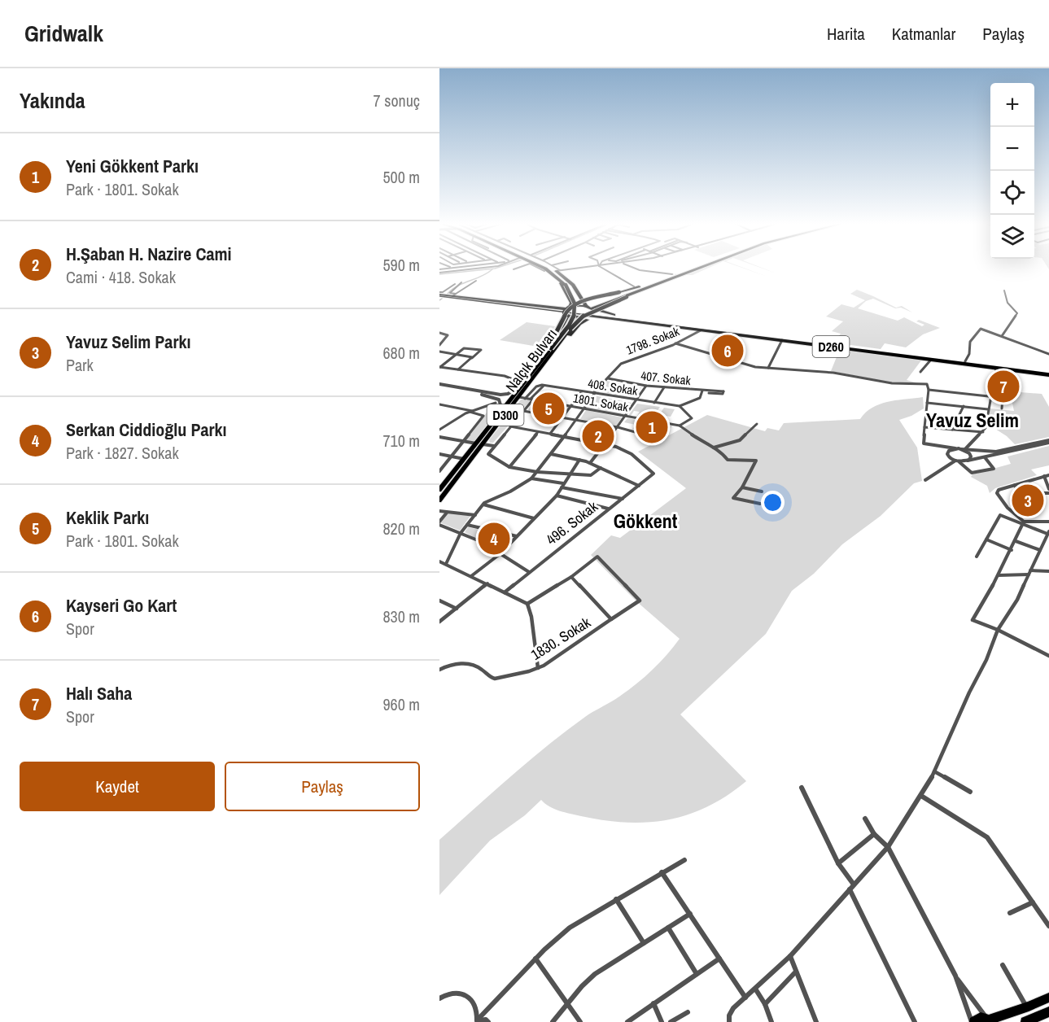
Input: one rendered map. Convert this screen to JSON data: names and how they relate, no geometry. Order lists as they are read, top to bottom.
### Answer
{
  "streets": {
    "highway": ["D260", "Nalçık Bulvarı", "D300"],
    "street": [
      "1798. Sokak",
      "407. Sokak",
      "408. Sokak",
      "1801. Sokak",
      "496. Sokak",
      "1830. Sokak"
    ]
  },
  "crossings": [
    ["1798. Sokak", "D260"],
    ["1798. Sokak", "407. Sokak"],
    ["1798. Sokak", "408. Sokak"],
    ["1798. Sokak", "1801. Sokak"],
    ["Nalçık Bulvarı", "1801. Sokak"],
    ["Nalçık Bulvarı", "D300"]
  ],
  "districts": ["Yavuz Selim", "Gökkent"],
  "page": {
    "header": "Gridwalk",
    "nav": ["Harita", "Katmanlar", "Paylaş"],
    "heading": ["Yakında", "7 sonuç"],
    "map_buttons": ["+", "−"],
    "list": [
      {
        "mark": "1",
        "name": "Yeni Gökkent Parkı",
        "note": "Park · 1801. Sokak",
        "value": "500 m"
      },
      {
        "mark": "2",
        "name": "H.Şaban H. Nazire Cami",
        "note": "Cami · 418. Sokak",
        "value": "590 m"
      },
      {
        "mark": "3",
        "name": "Yavuz Selim Parkı",
        "note": "Park",
        "value": "680 m"
      },
      {
        "mark": "4",
        "name": "Serkan Ciddioğlu Parkı",
        "note": "Park · 1827. Sokak",
        "value": "710 m"
      },
      {
        "mark": "5",
        "name": "Keklik Parkı",
        "note": "Park · 1801. Sokak",
        "value": "820 m"
      },
      {
        "mark": "6",
        "name": "Kayseri Go Kart",
        "note": "Spor",
        "value": "830 m"
      },
      {
        "mark": "7",
        "name": "Halı Saha",
        "note": "Spor",
        "value": "960 m"
      }
    ],
    "pins": [
      "6",
      "7",
      "5",
      "1",
      "2",
      "3",
      "4"
    ],
    "buttons": ["Kaydet", "Paylaş"]
  }
}
